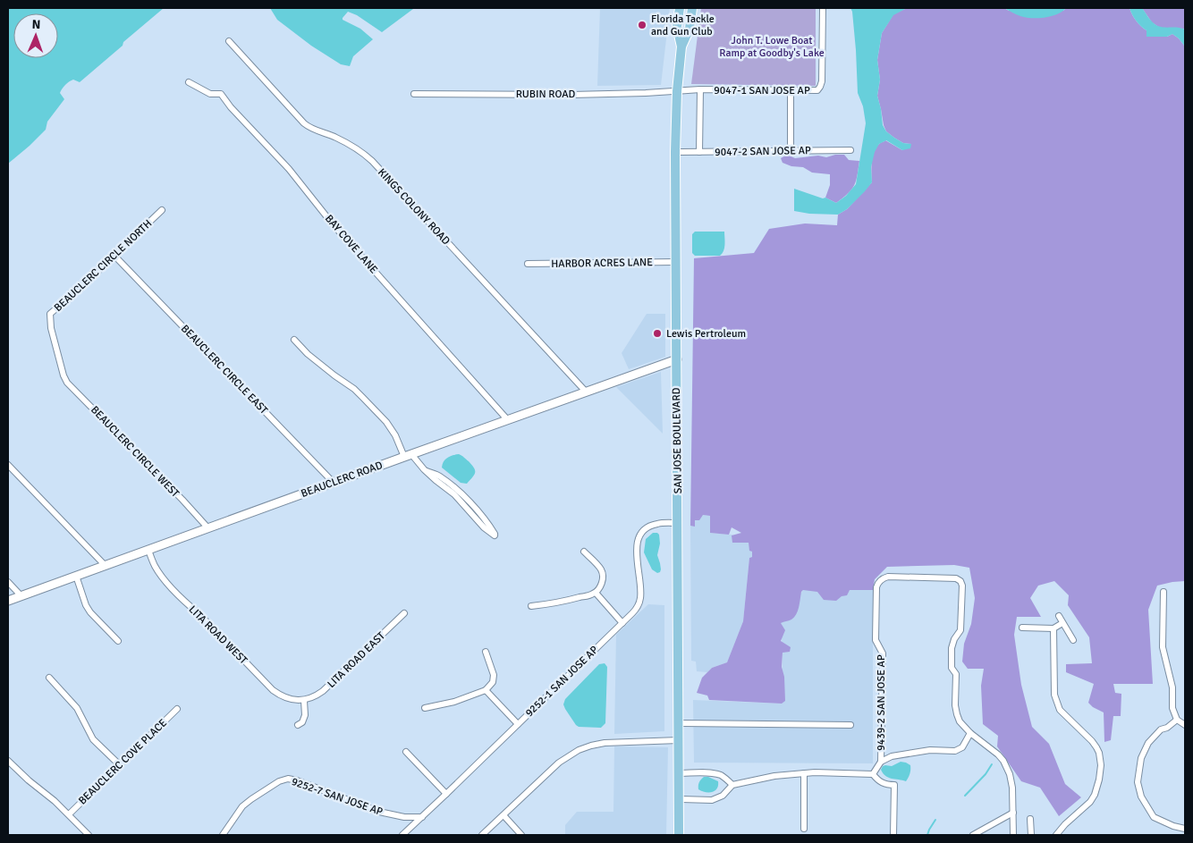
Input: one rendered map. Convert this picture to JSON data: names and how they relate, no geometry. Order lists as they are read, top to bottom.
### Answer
{
  "streets": {
    "main road": ["SAN JOSE BOULEVARD"],
    "street": [
      "9047-1 SAN JOSE AP",
      "RUBIN ROAD",
      "9047-2 SAN JOSE AP",
      "KINGS COLONY ROAD",
      "BAY COVE LANE",
      "HARBOR ACRES LANE",
      "BEAUCLERC CIRCLE NORTH",
      "BEAUCLERC CIRCLE EAST",
      "BEAUCLERC CIRCLE WEST",
      "BEAUCLERC ROAD",
      "LITA ROAD WEST",
      "LITA ROAD EAST",
      "9252-1 SAN JOSE AP",
      "9439-2 SAN JOSE AP",
      "BEAUCLERC COVE PLACE",
      "9252-7 SAN JOSE AP"
    ]
  },
  "crossings": [
    ["9047-1 SAN JOSE AP", "RUBIN ROAD"],
    ["9047-1 SAN JOSE AP", "SAN JOSE BOULEVARD"],
    ["RUBIN ROAD", "SAN JOSE BOULEVARD"],
    ["9047-2 SAN JOSE AP", "SAN JOSE BOULEVARD"],
    ["KINGS COLONY ROAD", "BEAUCLERC ROAD"],
    ["BAY COVE LANE", "BEAUCLERC ROAD"],
    ["HARBOR ACRES LANE", "SAN JOSE BOULEVARD"],
    ["BEAUCLERC CIRCLE NORTH", "BEAUCLERC CIRCLE EAST"],
    ["BEAUCLERC CIRCLE NORTH", "BEAUCLERC CIRCLE WEST"],
    ["BEAUCLERC CIRCLE EAST", "BEAUCLERC ROAD"],
    ["SAN JOSE BOULEVARD", "BEAUCLERC ROAD"],
    ["SAN JOSE BOULEVARD", "9252-1 SAN JOSE AP"],
    ["BEAUCLERC CIRCLE WEST", "BEAUCLERC ROAD"],
    ["BEAUCLERC ROAD", "LITA ROAD WEST"],
    ["LITA ROAD WEST", "LITA ROAD EAST"],
    ["9252-1 SAN JOSE AP", "9252-7 SAN JOSE AP"]
  ],
  "parks": ["John T. Lowe Boat Ramp at Goodby's Lake"],
  "places": ["Florida Tackle and Gun Club", "Lewis Pertroleum"],
  "north": "top"
}
